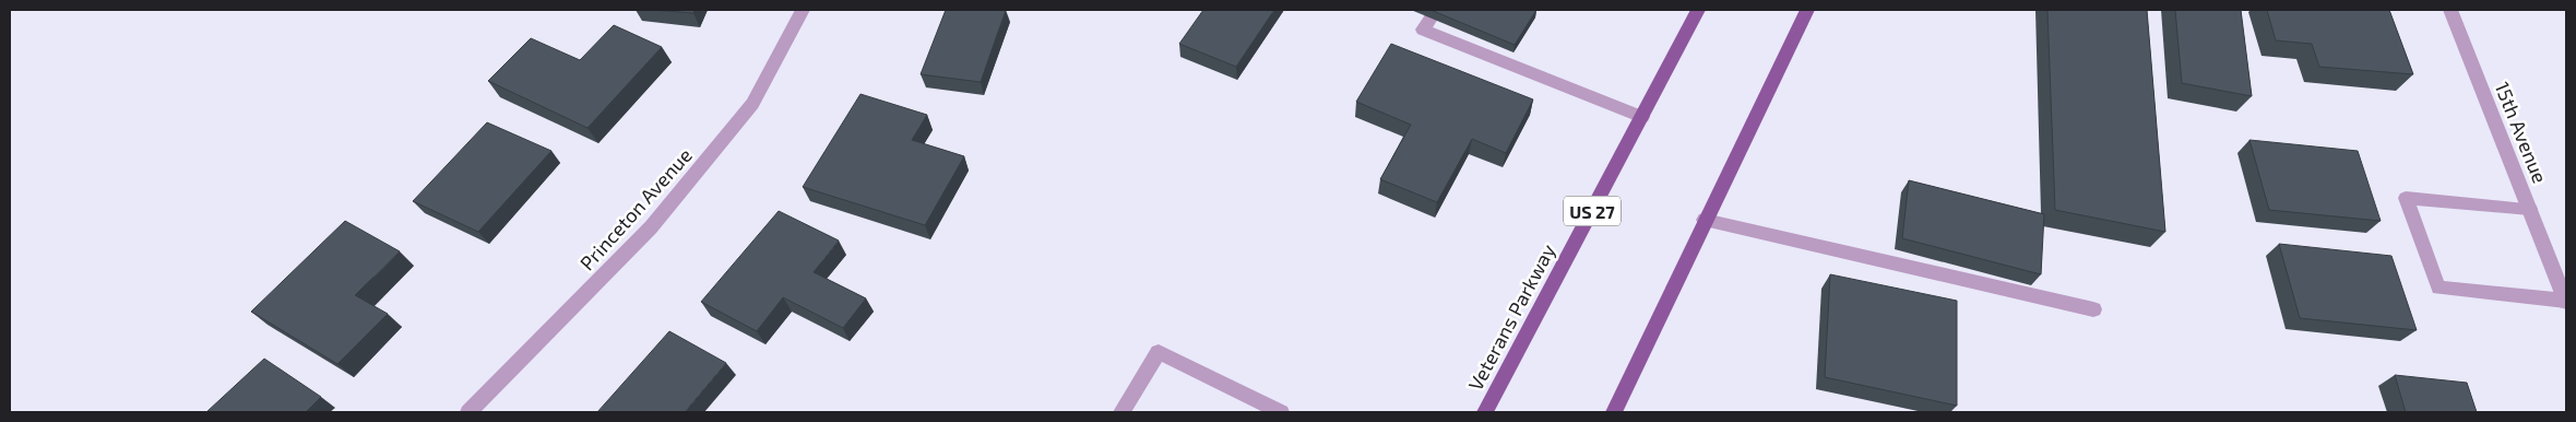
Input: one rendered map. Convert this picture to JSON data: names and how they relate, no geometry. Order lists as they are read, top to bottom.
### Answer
{
  "streets": {
    "main road": ["US 27", "Veterans Parkway"],
    "street": ["15th Avenue", "Princeton Avenue"]
  }
}
